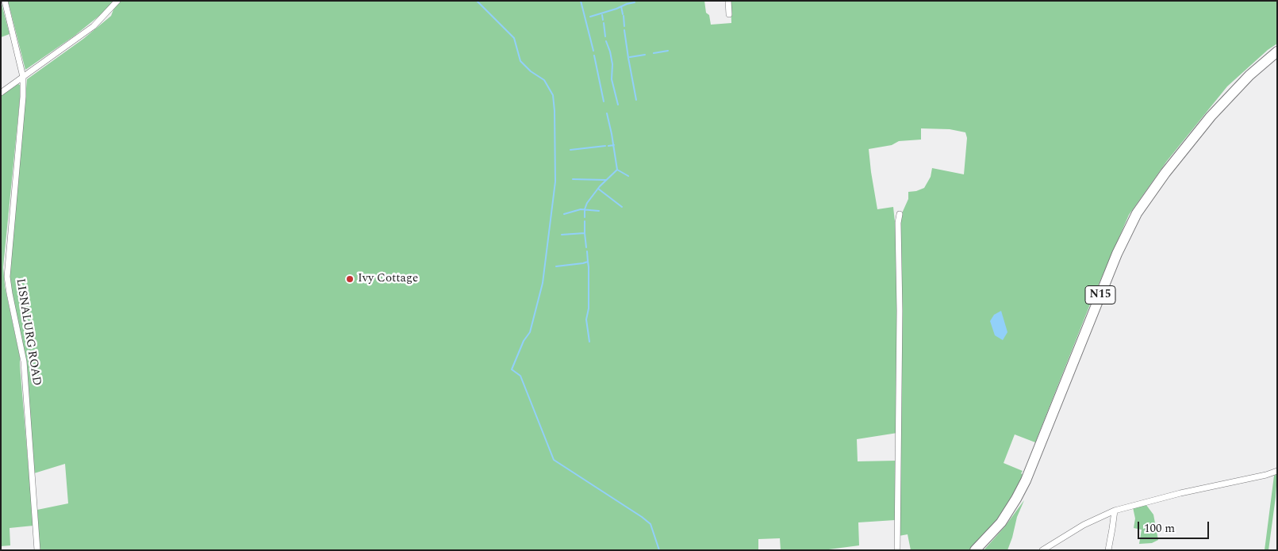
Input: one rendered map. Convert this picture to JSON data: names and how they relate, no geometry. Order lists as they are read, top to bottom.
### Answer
{
  "streets": {
    "highway": ["N15"],
    "street": ["LISNALURG ROAD"]
  },
  "places": ["Ivy Cottage"],
  "scale_bar": "100 m"
}
